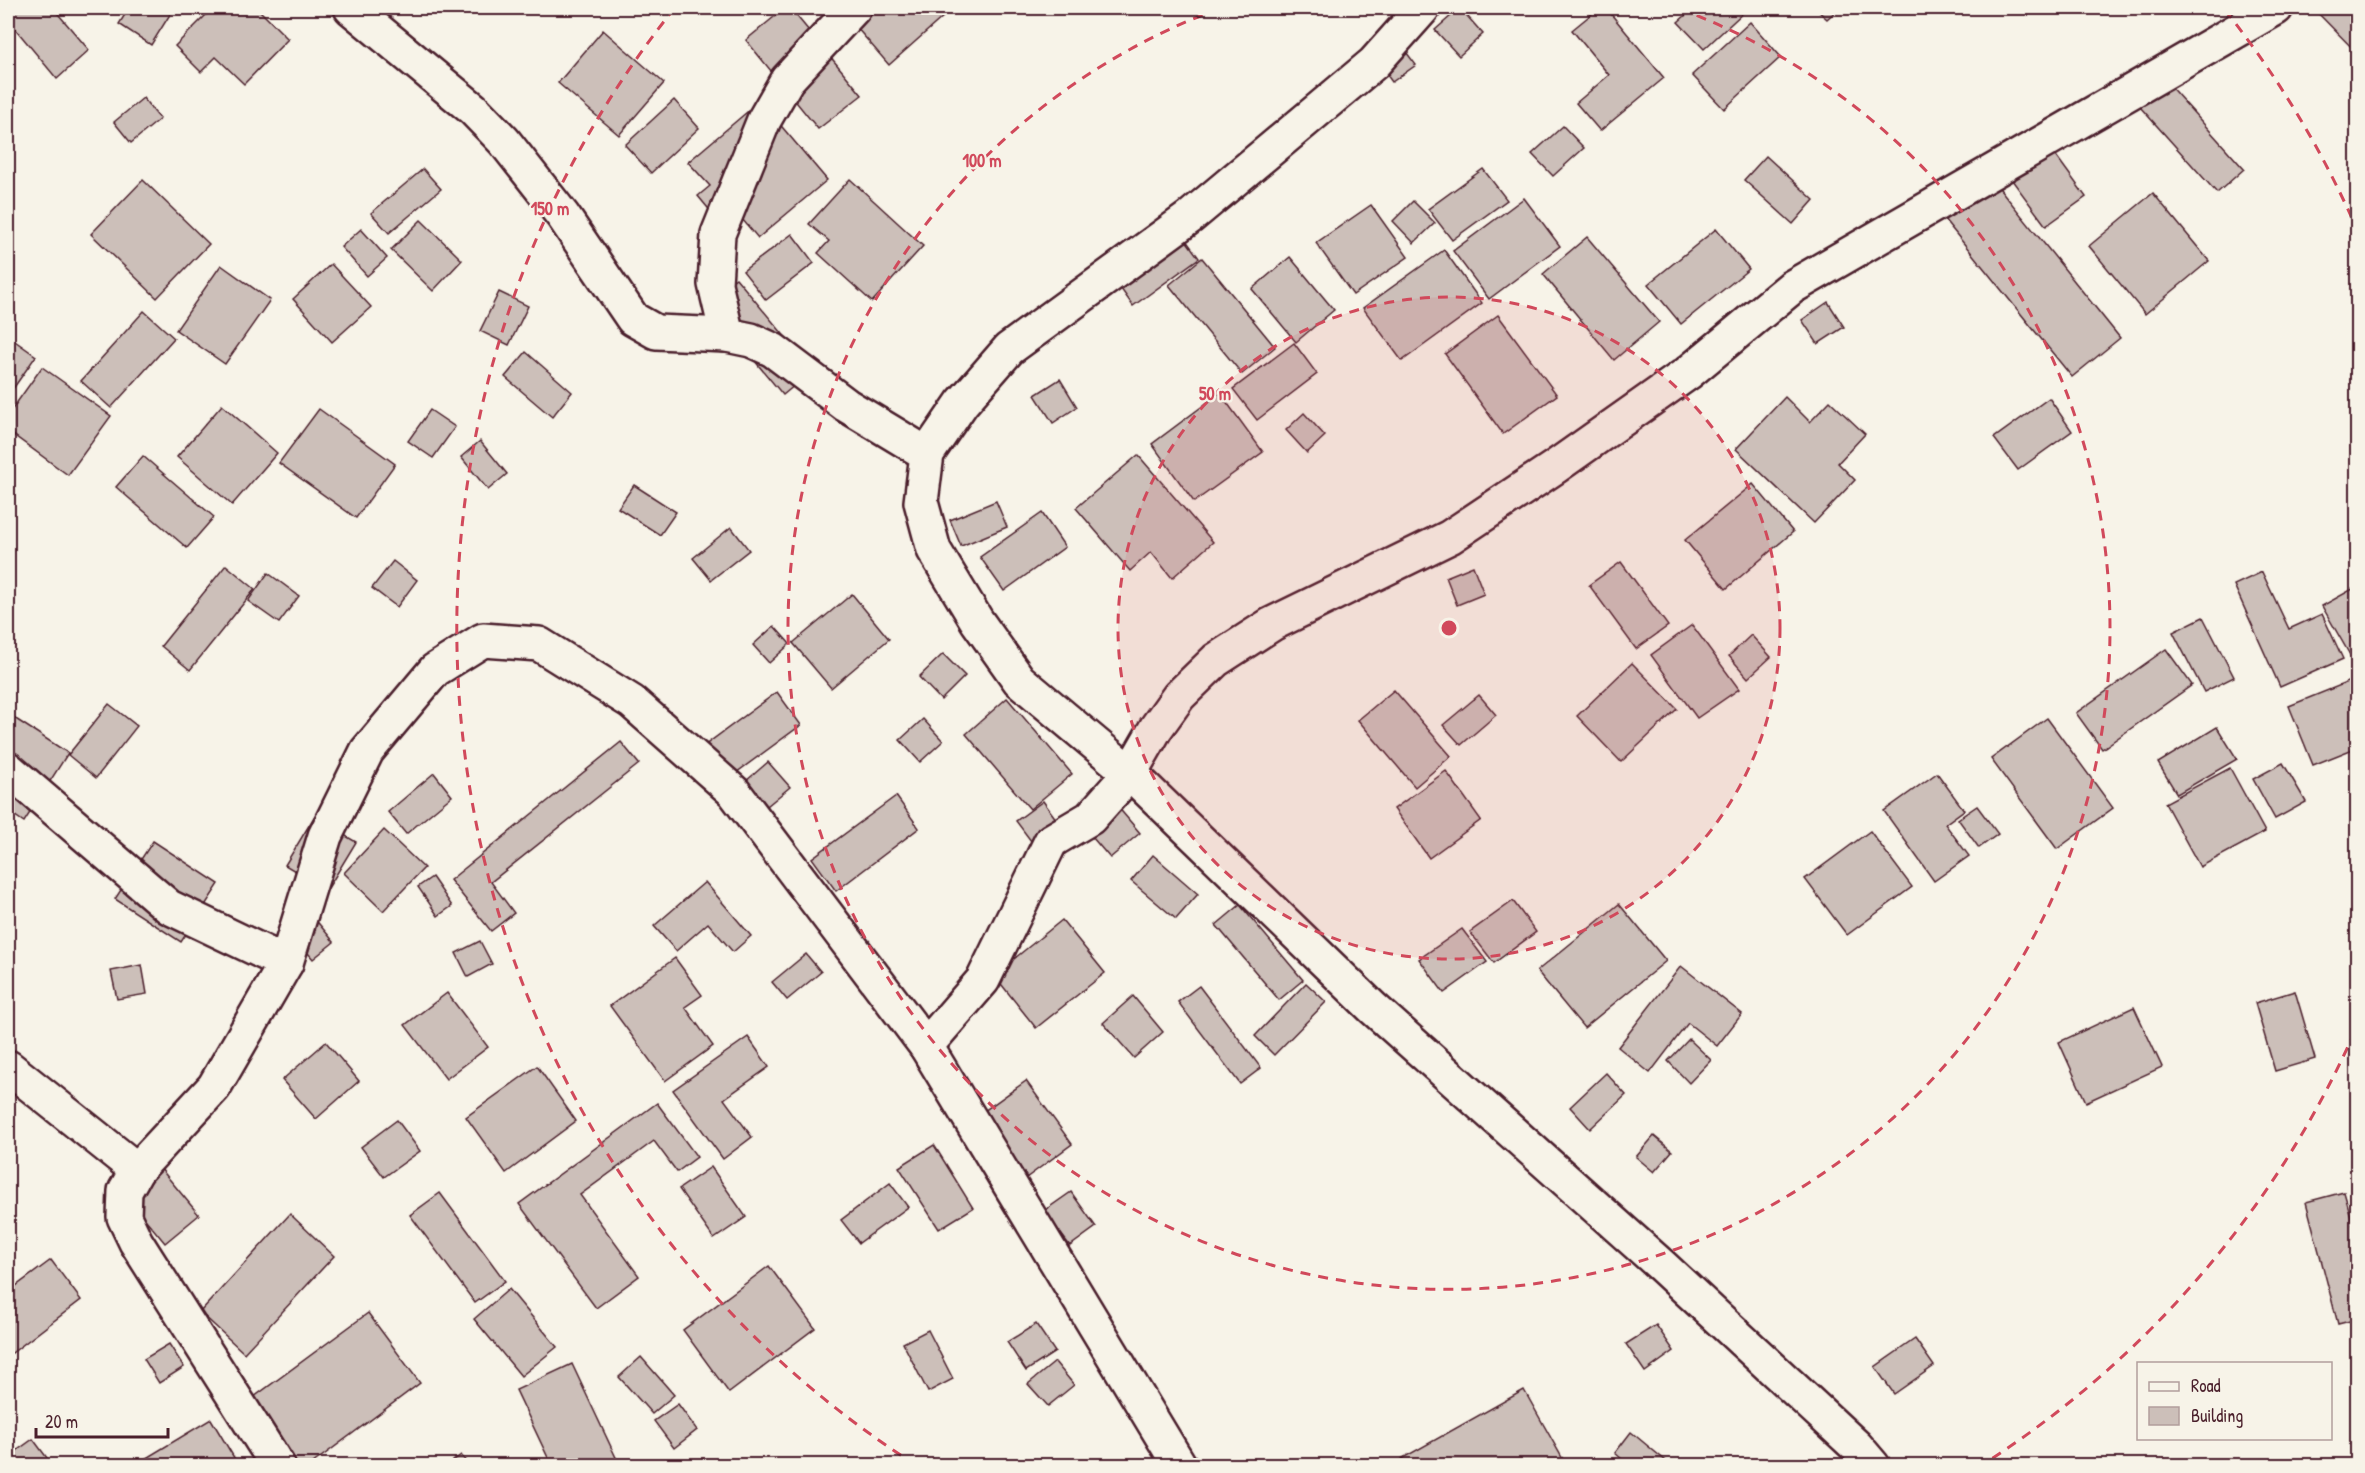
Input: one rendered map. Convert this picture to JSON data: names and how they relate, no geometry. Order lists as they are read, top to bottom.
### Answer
{
  "legend": ["Road", "Building"],
  "scale_bar": "20 m",
  "rings": ["100 m", "150 m", "50 m"]
}
